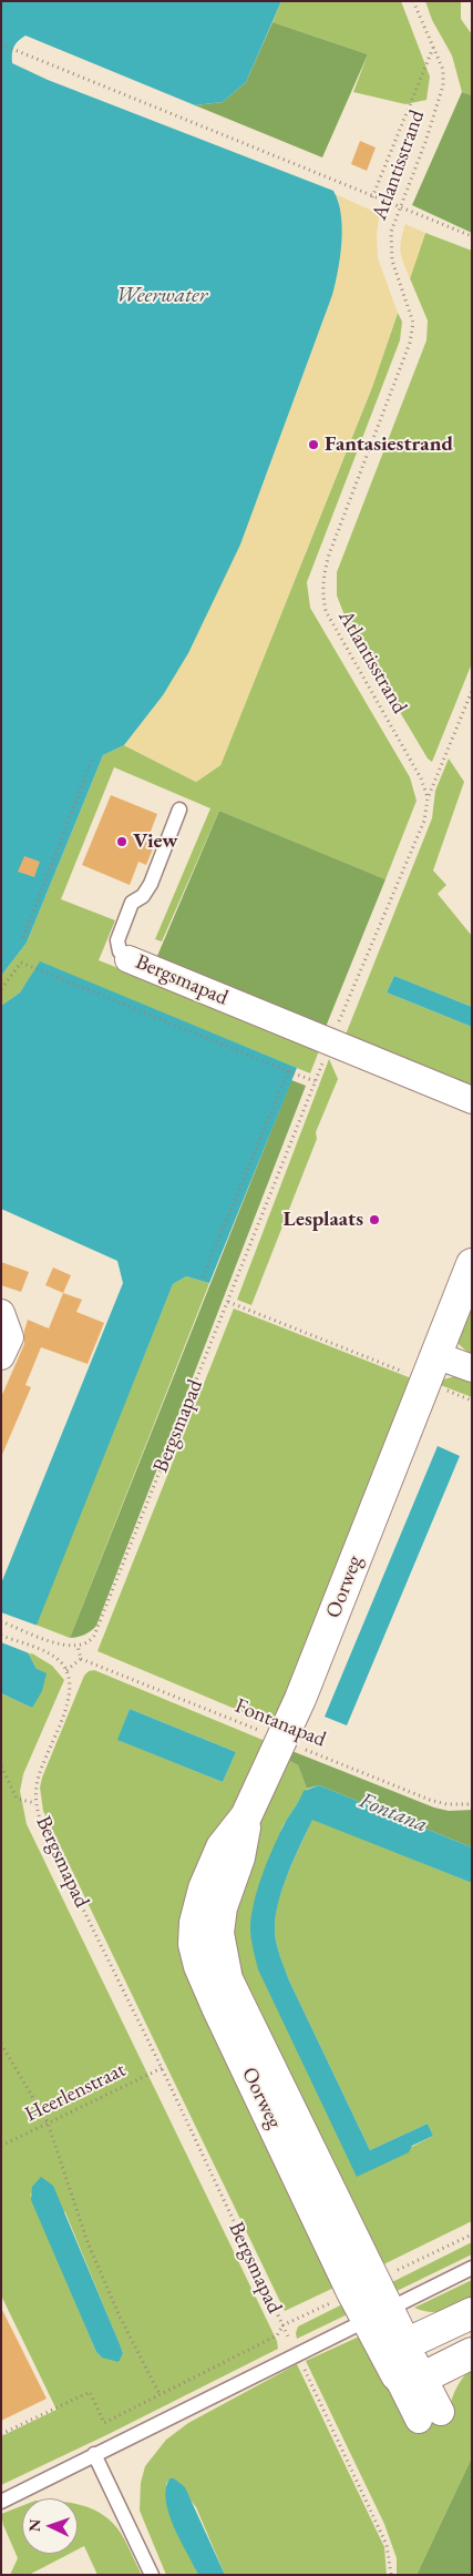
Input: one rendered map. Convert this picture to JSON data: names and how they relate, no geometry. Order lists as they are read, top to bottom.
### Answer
{
  "streets": {
    "street": ["Bergsmapad", "Oorweg"],
    "path": ["Atlantisstrand", "Fontanapad", "Heerlenstraat"]
  },
  "crossings": [
    ["Atlantisstrand", "Bergsmapad"],
    ["Bergsmapad", "Heerlenstraat"],
    ["Oorweg", "Fontanapad"]
  ],
  "water": ["Weerwater", "Fontana"],
  "places": ["Fantasiestrand", "View", "Lesplaats"],
  "north": "left"
}
